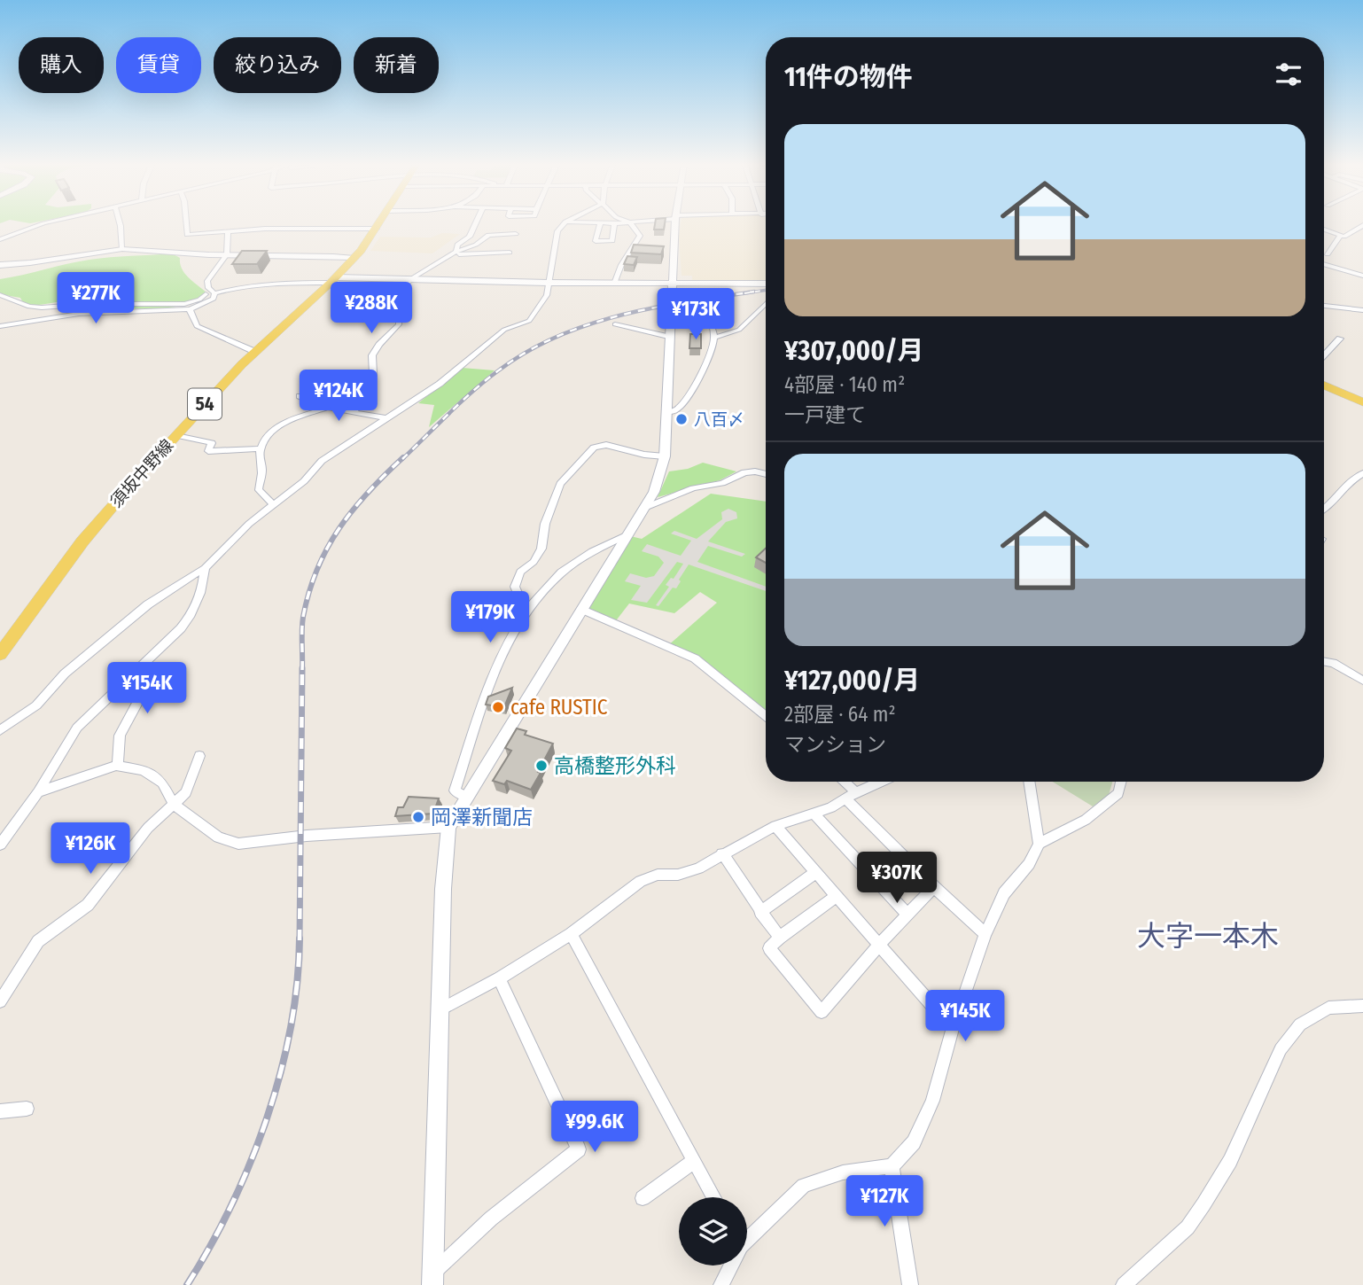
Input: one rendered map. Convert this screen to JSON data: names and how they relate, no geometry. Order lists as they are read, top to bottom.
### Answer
{
  "streets": {
    "main road": ["54", "須坂中野線"]
  },
  "districts": ["大字一本木"],
  "places": [
    "八百〆",
    "cafe RUSTIC",
    "高橋整形外科",
    "岡澤新聞店"
  ],
  "page": {
    "chip": [
      "購入",
      "賃貸",
      "絞り込み",
      "新着"
    ],
    "heading": "11件の物件",
    "list": [
      {
        "name": "¥307,000/月",
        "note": "4部屋 · 140 m² · 一戸建て"
      },
      {
        "name": "¥127,000/月",
        "note": "2部屋 · 64 m² · マンション"
      }
    ],
    "price": [
      "¥277K",
      "¥288K",
      "¥173K",
      "¥124K",
      "¥179K",
      "¥154K",
      "¥126K",
      "¥307K",
      "¥145K",
      "¥99.6K",
      "¥127K"
    ]
  }
}
